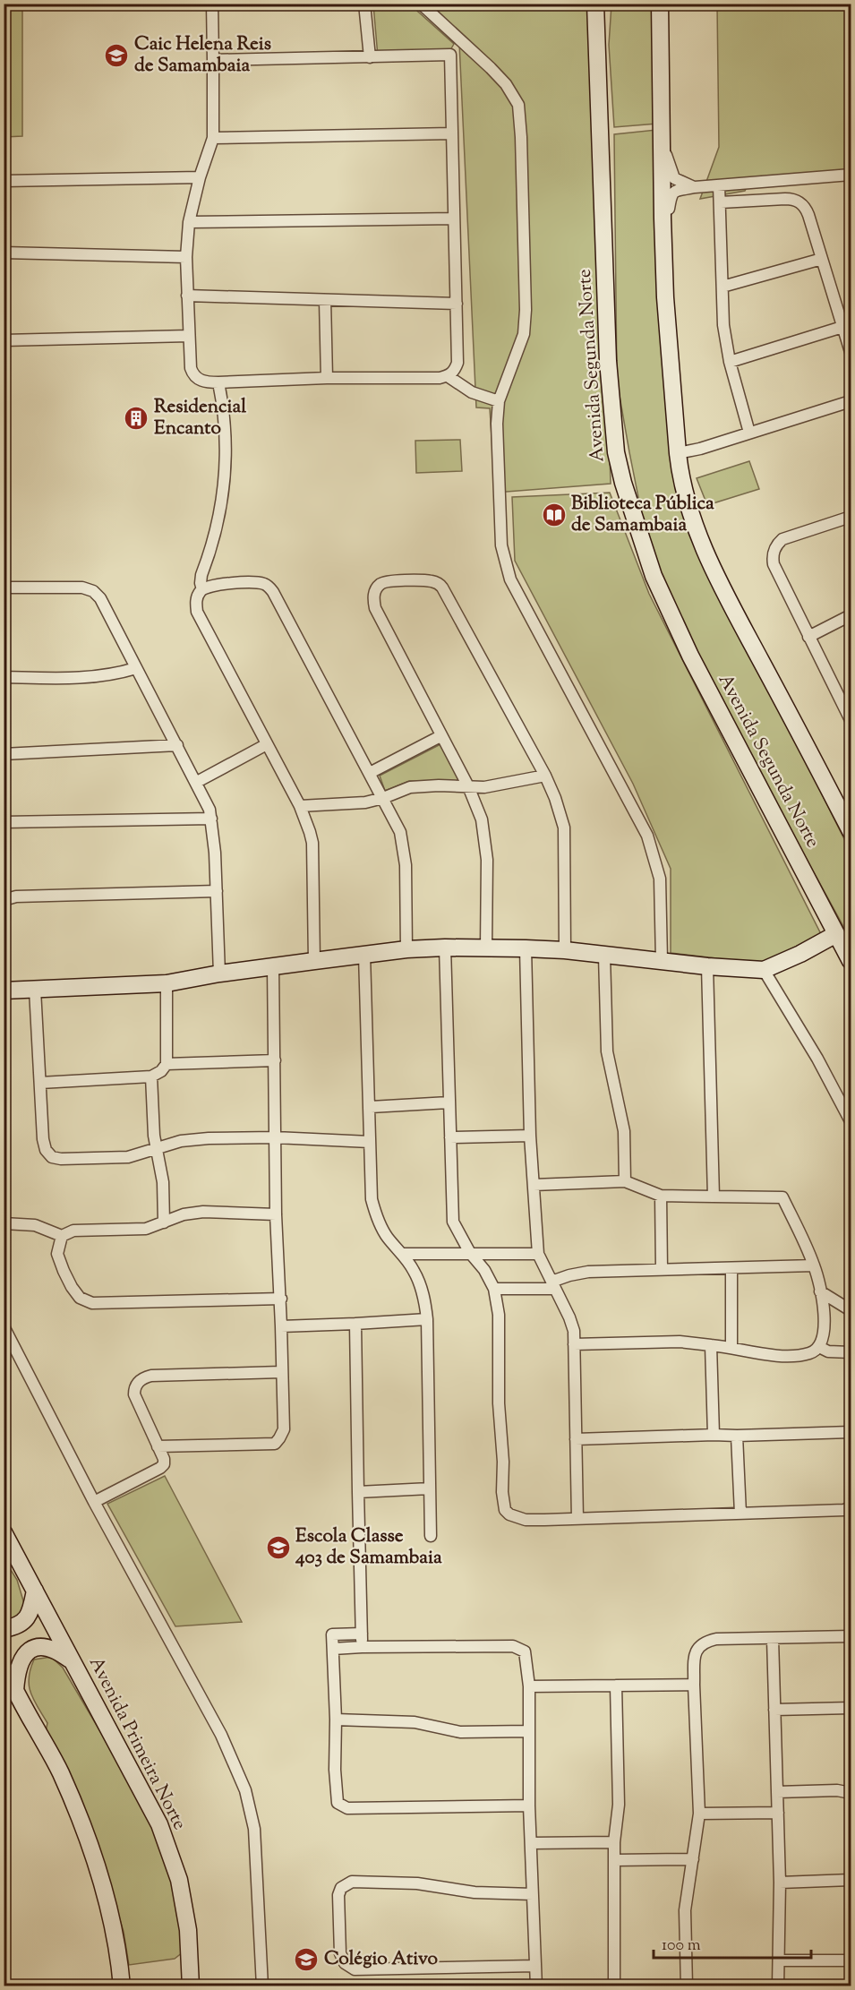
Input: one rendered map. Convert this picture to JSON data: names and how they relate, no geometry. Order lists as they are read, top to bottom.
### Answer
{
  "streets": {
    "main road": ["Avenida Segunda Norte", "Avenida Primeira Norte"]
  },
  "places": {
    "school or university": ["Caic Helena Reis de Samambaia", "Escola Classe 403 de Samambaia", "Colégio Ativo"],
    "building": ["Residencial Encanto"],
    "library": ["Biblioteca Pública de Samambaia"]
  },
  "scale_bar": "100 m"
}
